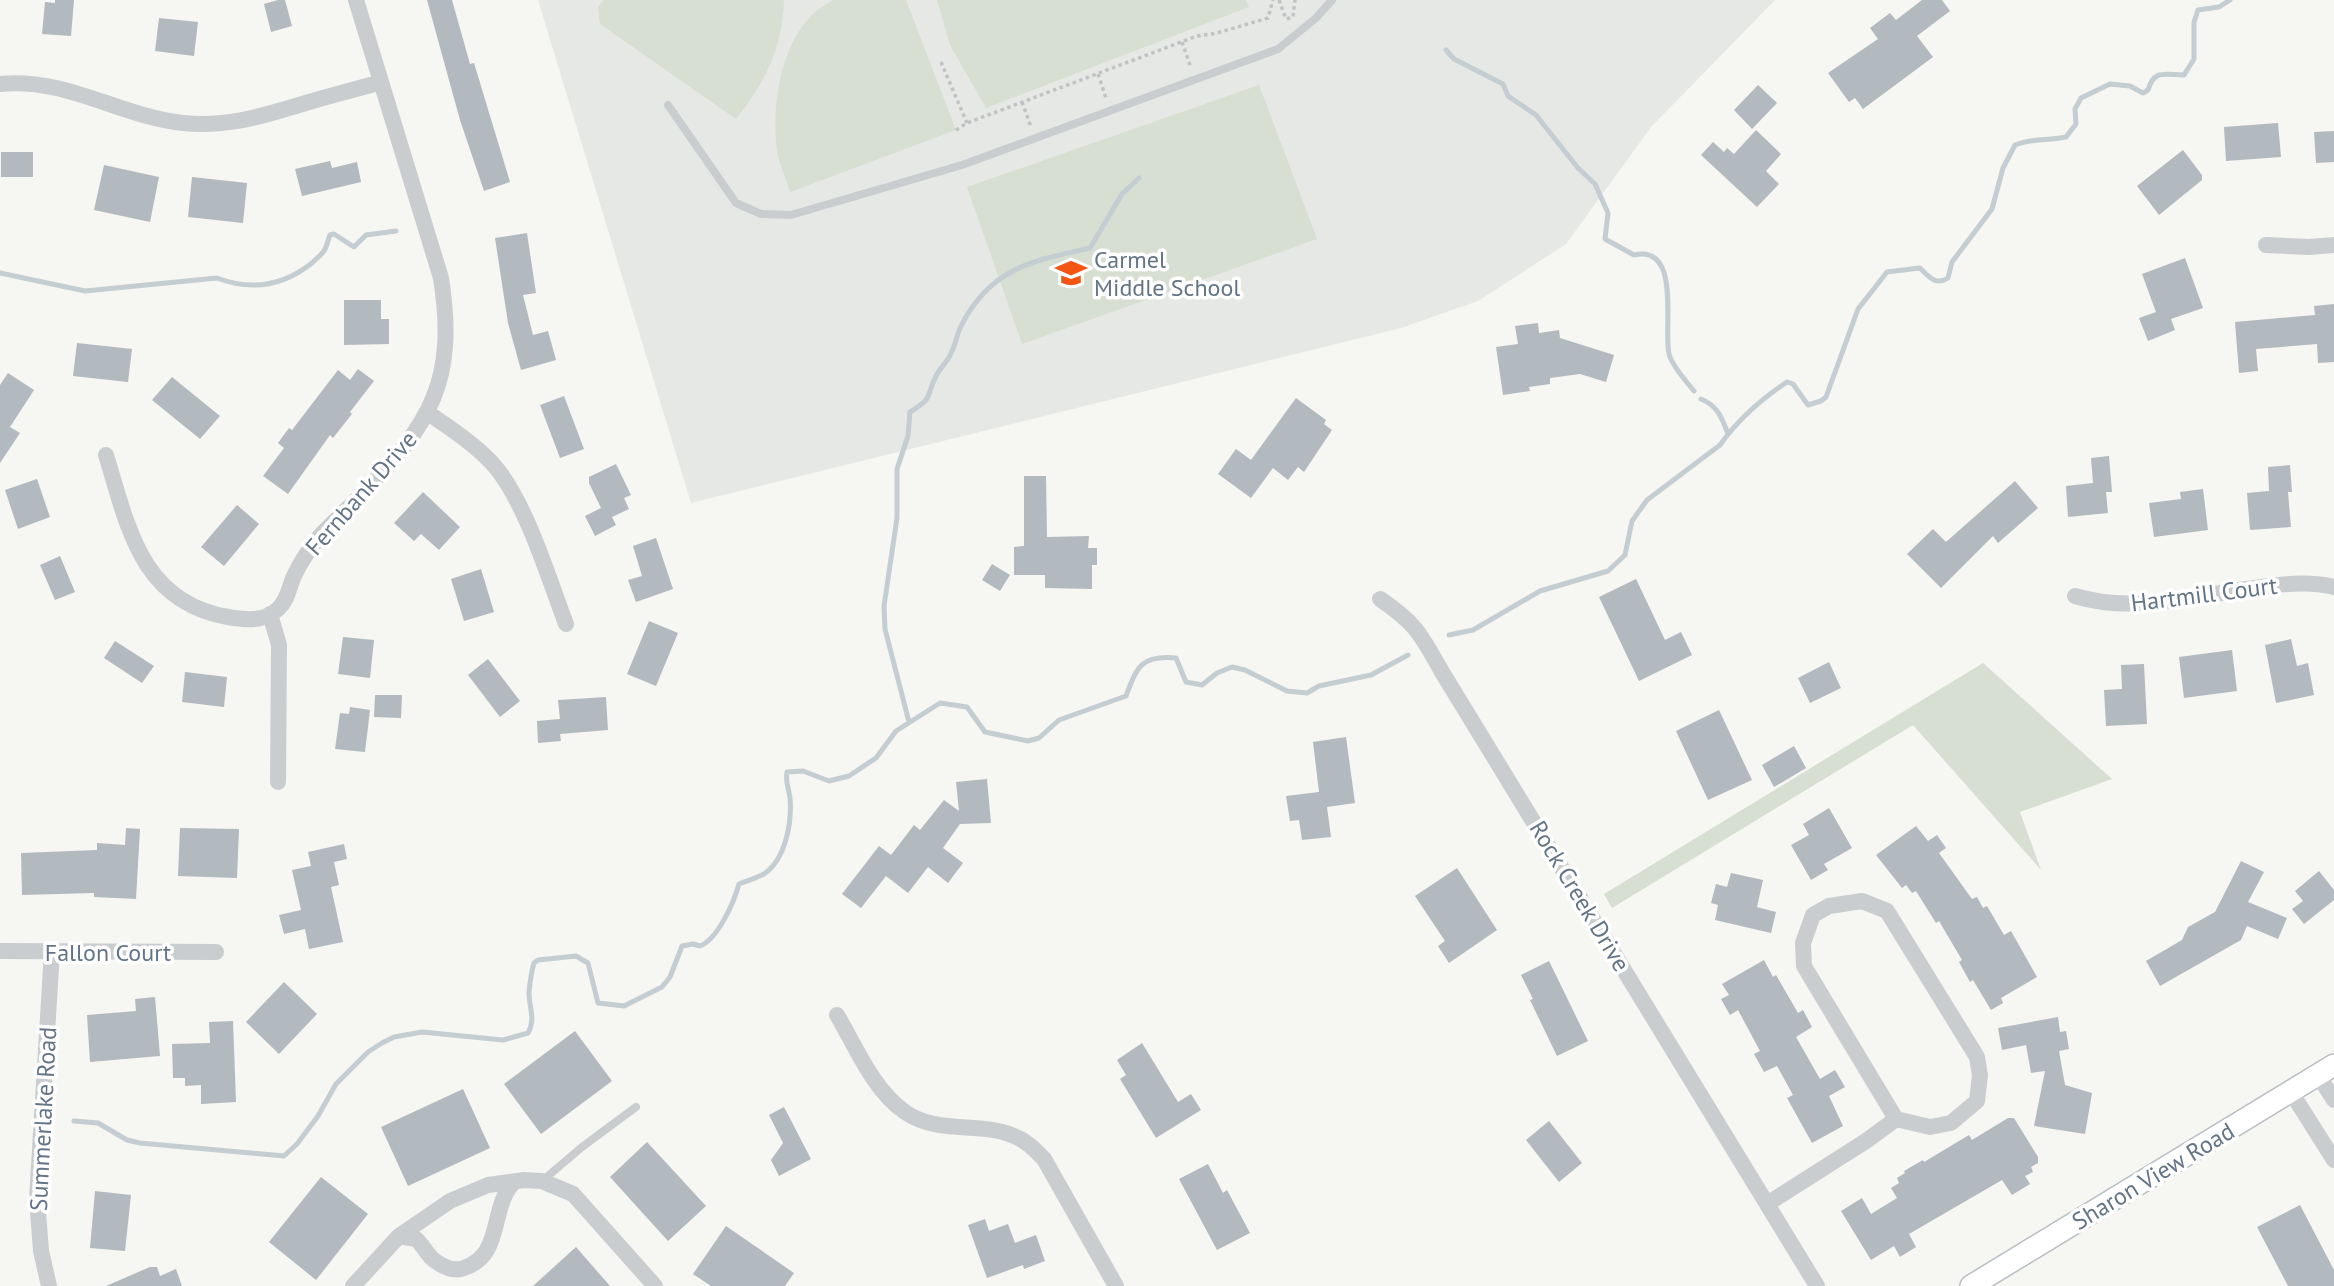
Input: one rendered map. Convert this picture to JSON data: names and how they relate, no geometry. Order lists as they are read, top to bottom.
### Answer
{
  "streets": {
    "street": [
      "Fernbank Drive",
      "Hartmill Court",
      "Rock Creek Drive",
      "Fallon Court",
      "Summerlake Road",
      "Sharon View Road"
    ]
  },
  "crossings": [
    ["Fallon Court", "Summerlake Road"]
  ],
  "places": {
    "school or university": ["Carmel Middle School"]
  }
}
